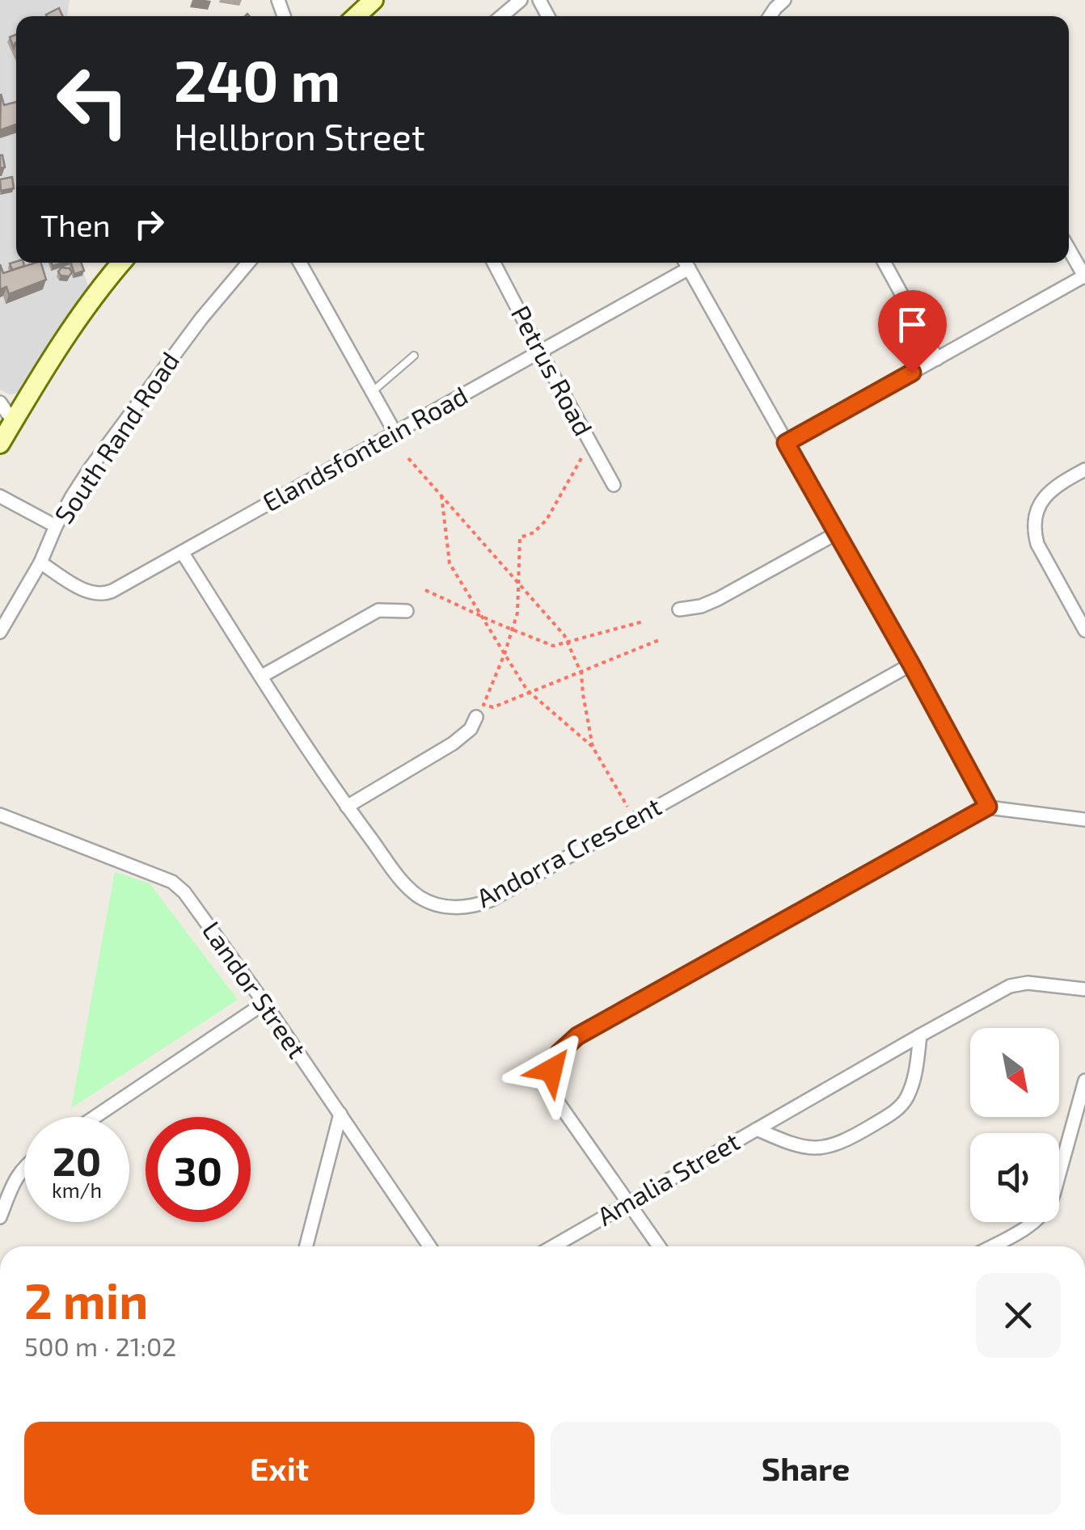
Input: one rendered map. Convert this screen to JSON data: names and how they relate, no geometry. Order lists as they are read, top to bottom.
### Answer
{
  "streets": {
    "street": [
      "Petrus Road",
      "South Rand Road",
      "Elandsfontein Road",
      "Andorra Crescent",
      "Landor Street",
      "Amalia Street"
    ]
  },
  "crossings": [
    ["Petrus Road", "Elandsfontein Road"],
    ["South Rand Road", "Elandsfontein Road"],
    ["Elandsfontein Road", "Andorra Crescent"]
  ],
  "north": "bottom right",
  "page": {
    "turn": ["240 m", "Hellbron Street"],
    "then": "Then",
    "speed": "20 km/h",
    "limit": "30",
    "heading": ["2 min", "500 m · 21:02"],
    "buttons": ["Exit", "Share"]
  }
}
